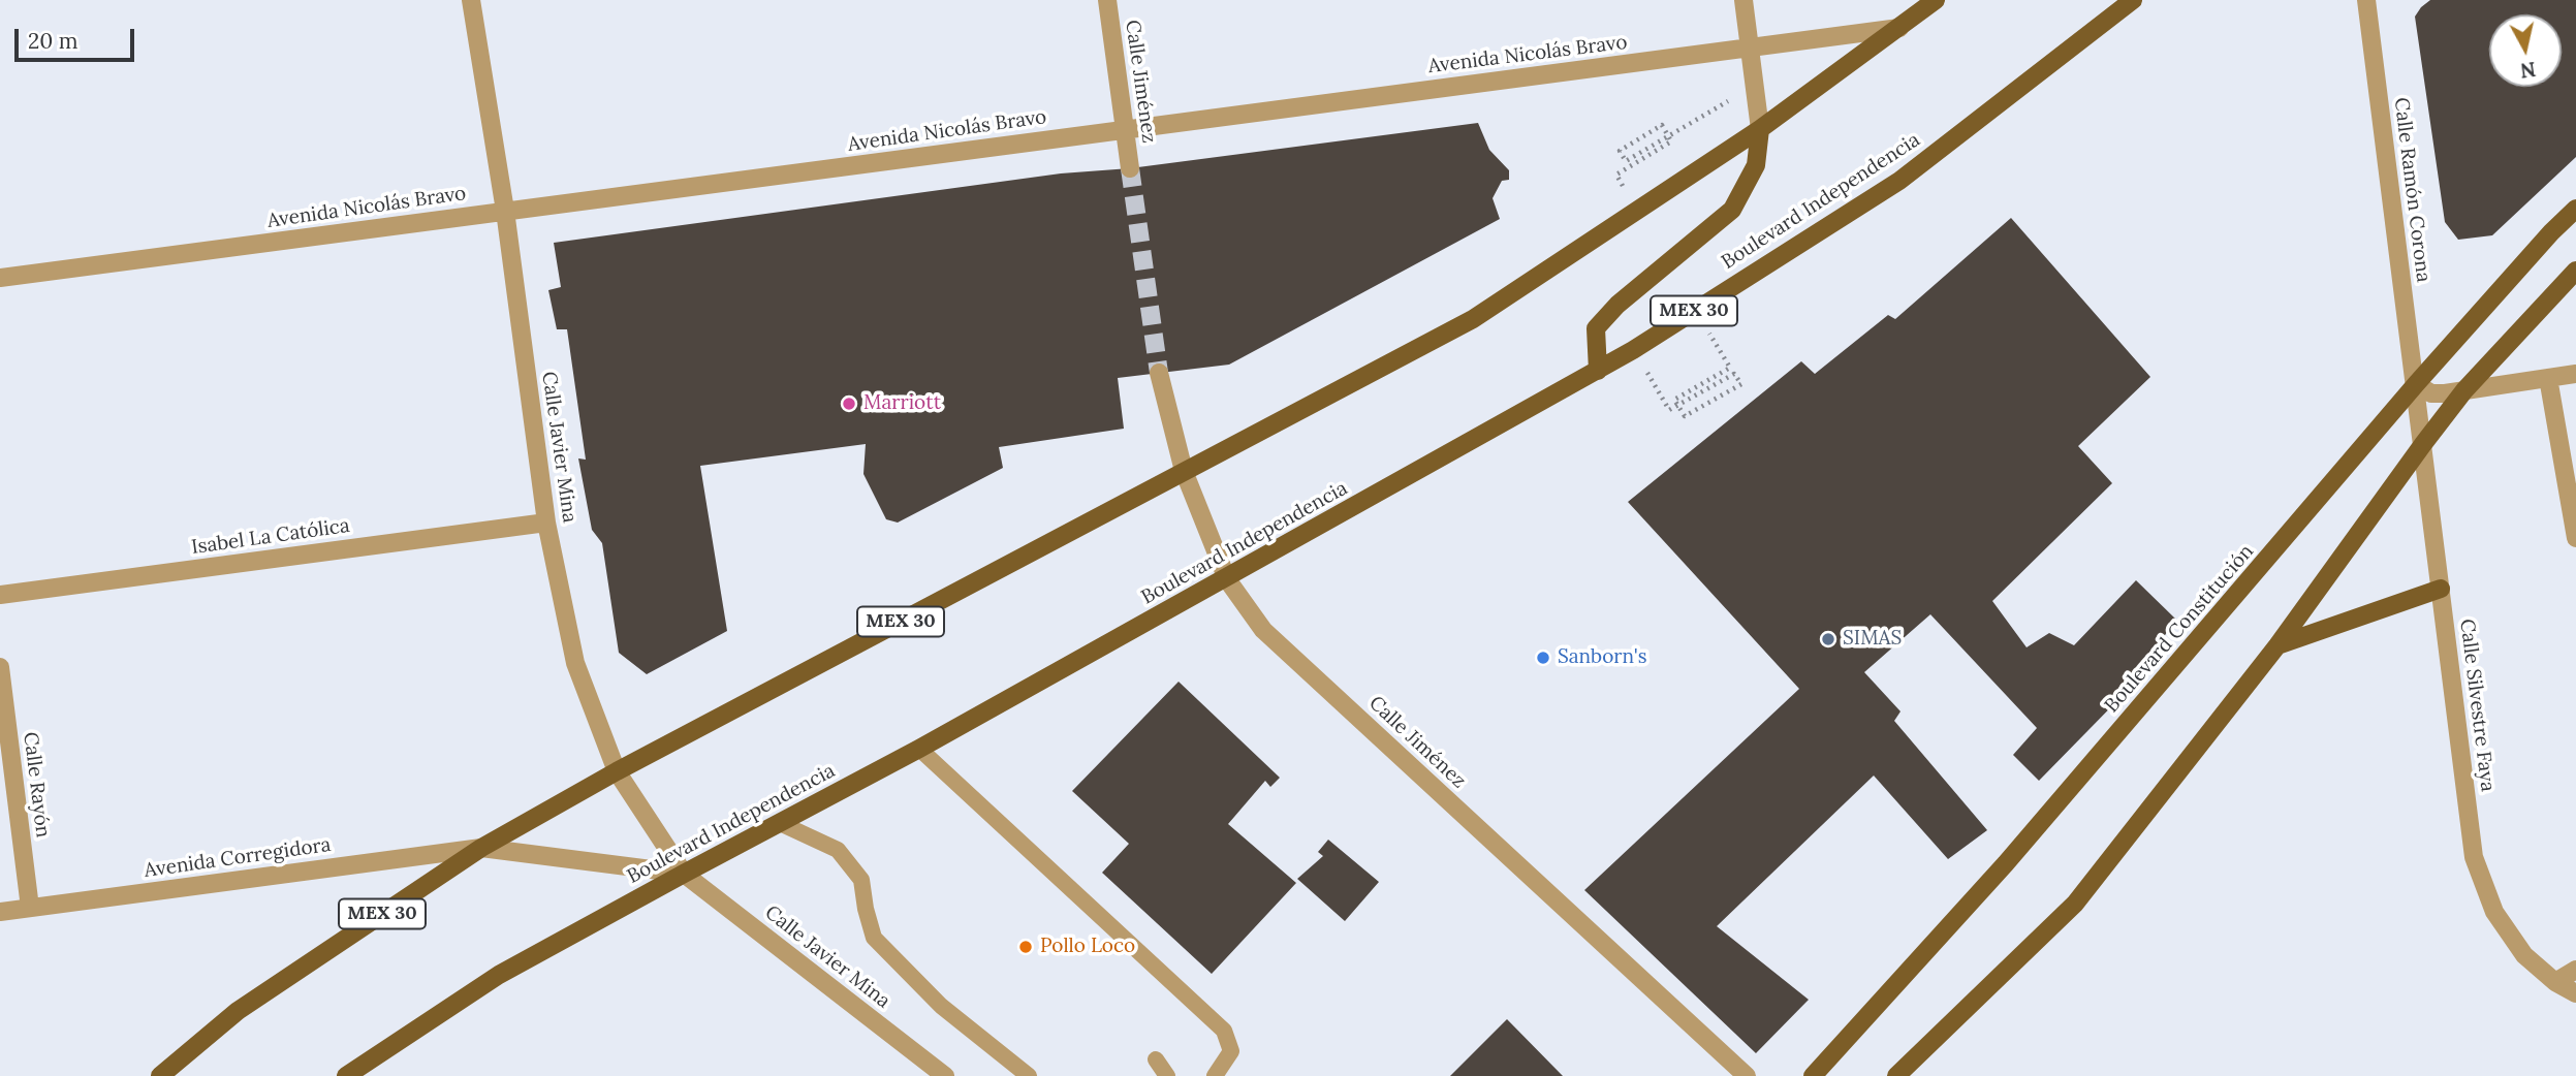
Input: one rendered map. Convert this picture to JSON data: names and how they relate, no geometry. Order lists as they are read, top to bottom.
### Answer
{
  "streets": {
    "main road": ["Boulevard Independencia", "MEX 30", "Boulevard Constitución"],
    "street": [
      "Avenida Nicolás Bravo",
      "Calle Jiménez",
      "Calle Ramón Corona",
      "Calle Javier Mina",
      "Isabel La Católica",
      "Calle Silvestre Faya",
      "Calle Rayón",
      "Avenida Corregidora"
    ]
  },
  "crossings": [
    ["Avenida Nicolás Bravo", "Calle Jiménez"],
    ["Avenida Nicolás Bravo", "MEX 30"],
    ["Avenida Nicolás Bravo", "Calle Javier Mina"],
    ["Calle Jiménez", "Boulevard Independencia"],
    ["Calle Jiménez", "MEX 30"],
    ["Calle Ramón Corona", "Boulevard Constitución"],
    ["Calle Ramón Corona", "Calle Silvestre Faya"],
    ["Boulevard Independencia", "Calle Javier Mina"],
    ["MEX 30", "Calle Javier Mina"],
    ["MEX 30", "Avenida Corregidora"],
    ["Calle Javier Mina", "Isabel La Católica"],
    ["Boulevard Constitución", "Calle Silvestre Faya"],
    ["Calle Rayón", "Avenida Corregidora"]
  ],
  "places": [
    "Marriott",
    "SIMAS",
    "Sanborn's",
    "Pollo Loco"
  ],
  "scale_bar": "20 m",
  "north": "bottom"
}
